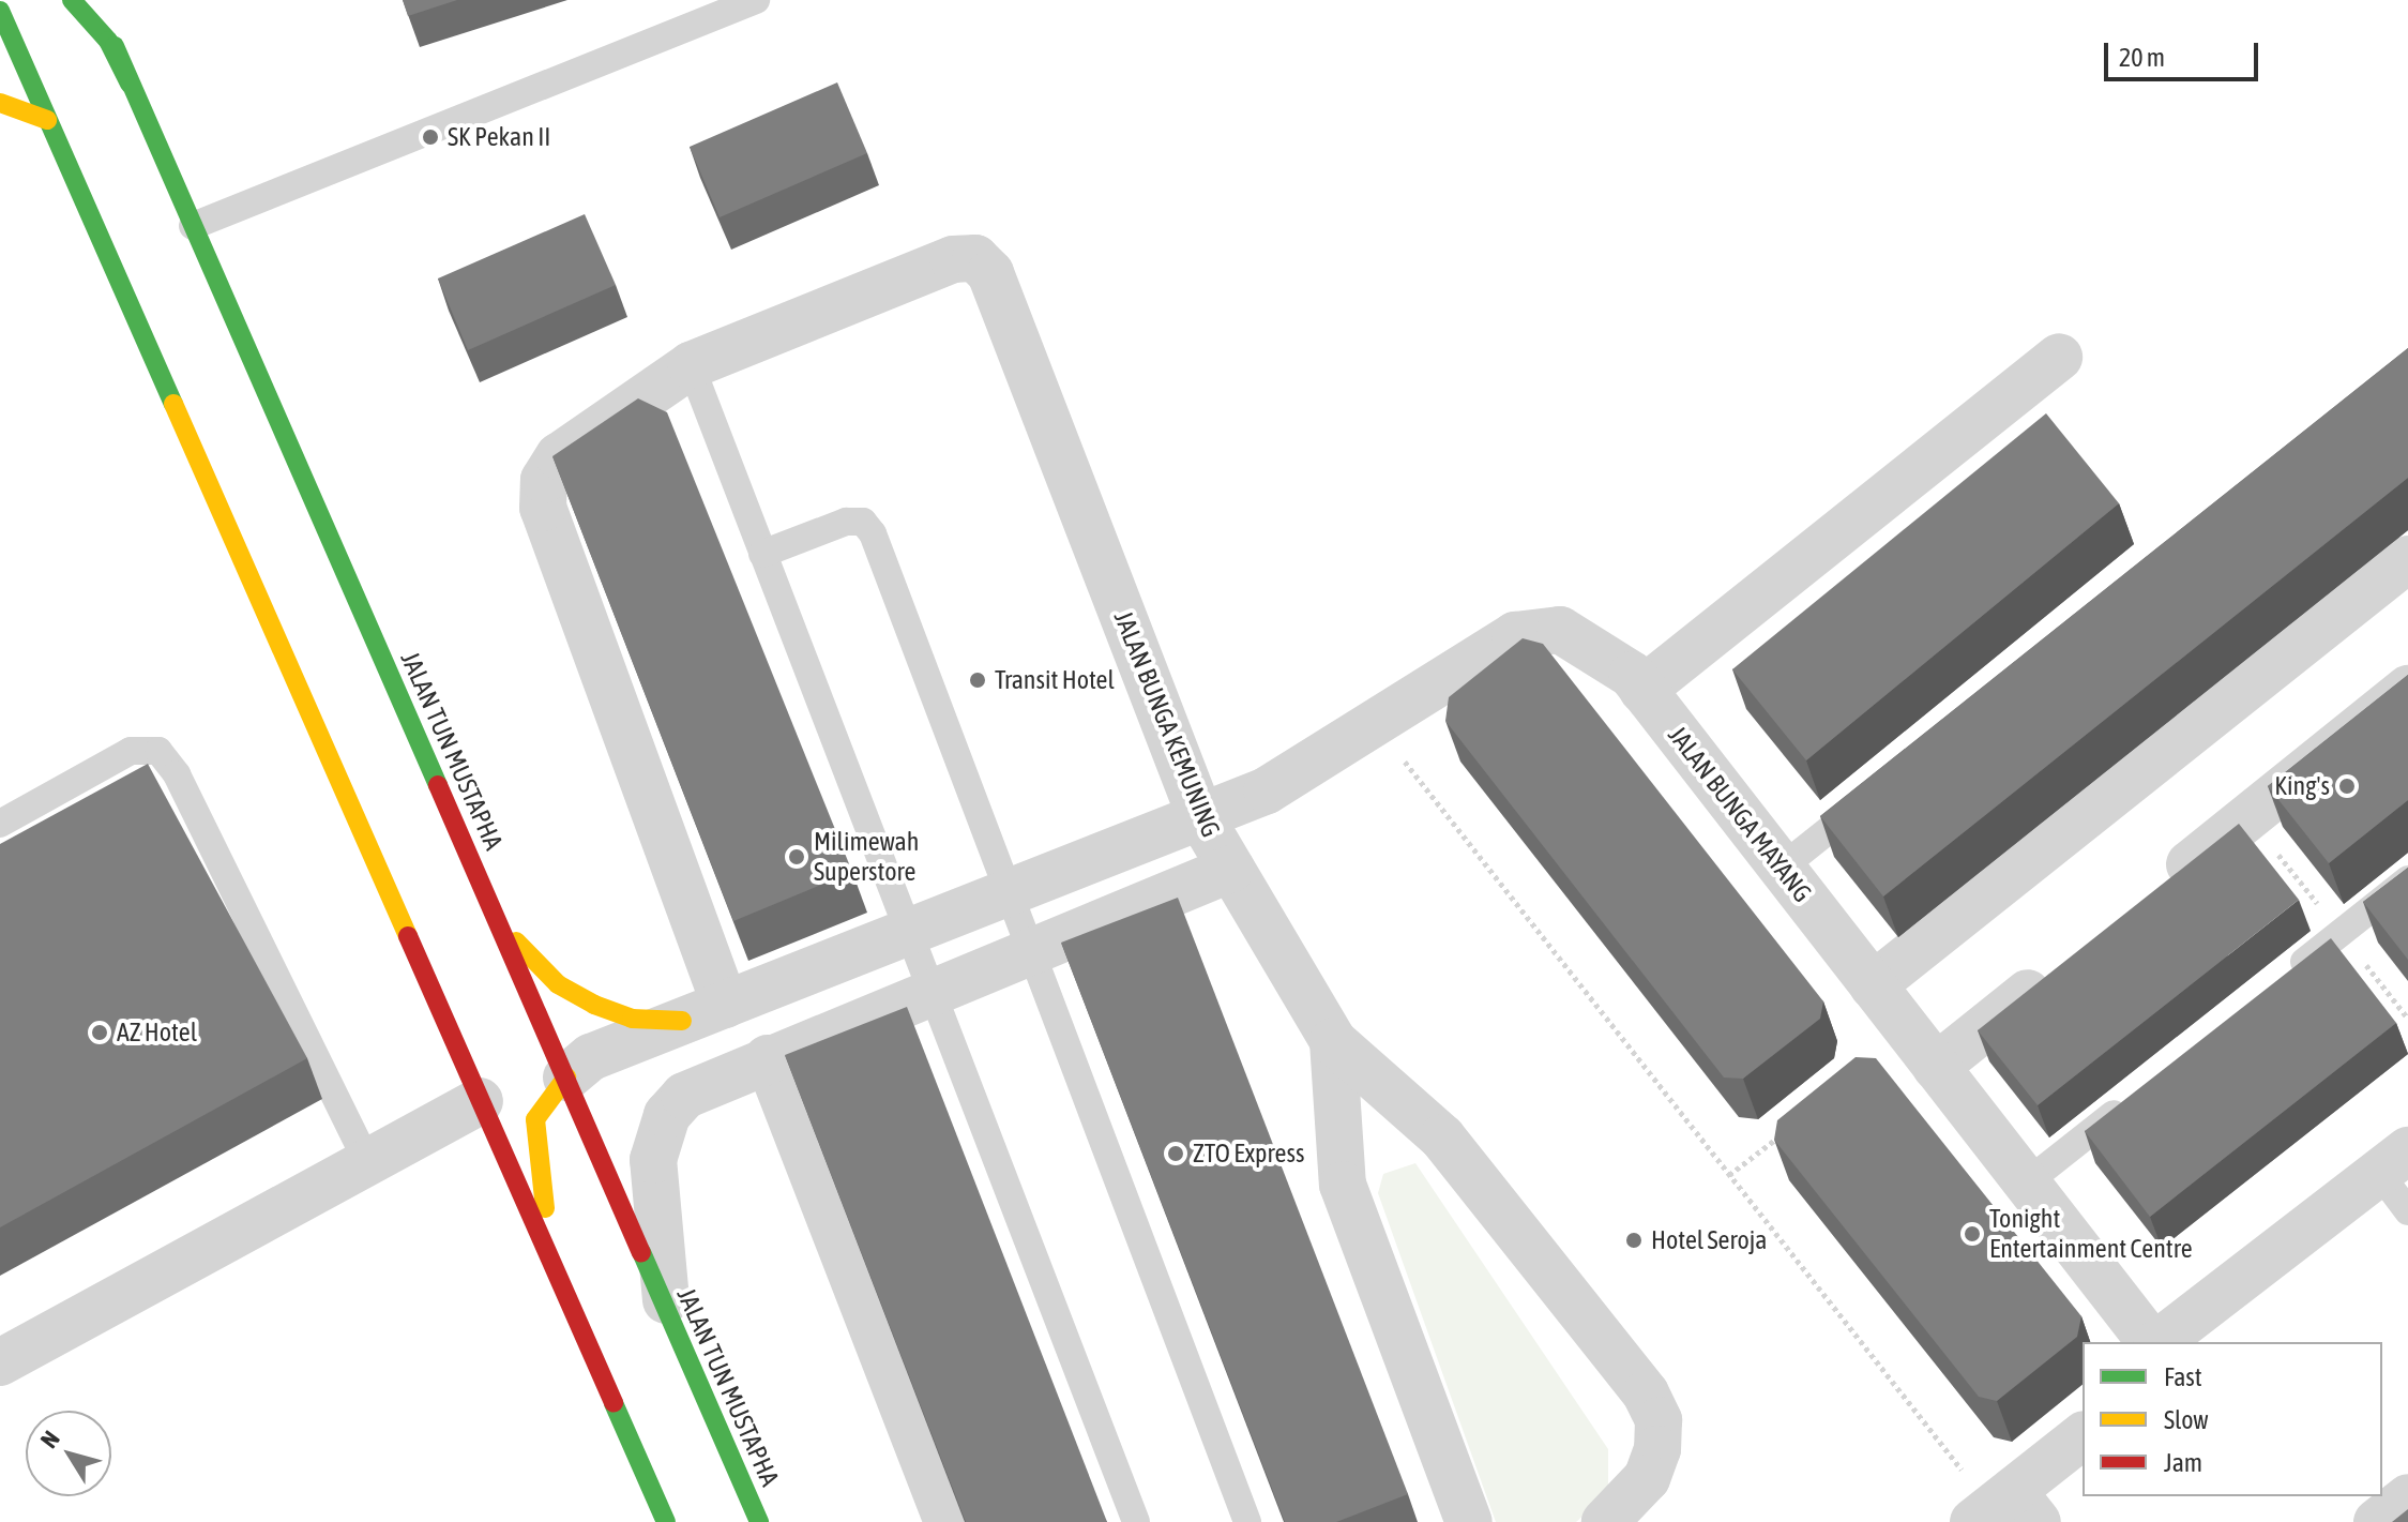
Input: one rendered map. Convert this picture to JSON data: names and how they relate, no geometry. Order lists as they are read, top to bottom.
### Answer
{
  "streets": {
    "main road": ["JALAN TUN MUSTAPHA"],
    "street": ["JALAN BUNGA KEMUNING", "JALAN BUNGA MAYANG"]
  },
  "crossings": [
    ["JALAN BUNGA KEMUNING", "JALAN BUNGA MAYANG"],
    ["JALAN TUN MUSTAPHA", "JALAN BUNGA MAYANG"]
  ],
  "places": [
    "SK Pekan II",
    "Transit Hotel",
    "King's",
    "Milimewah Superstore",
    "AZ Hotel",
    "ZTO Express",
    "Tonight Entertainment Centre",
    "Hotel Seroja"
  ],
  "legend": ["Fast", "Slow", "Jam"],
  "scale_bar": "20 m",
  "north": "top left"
}
